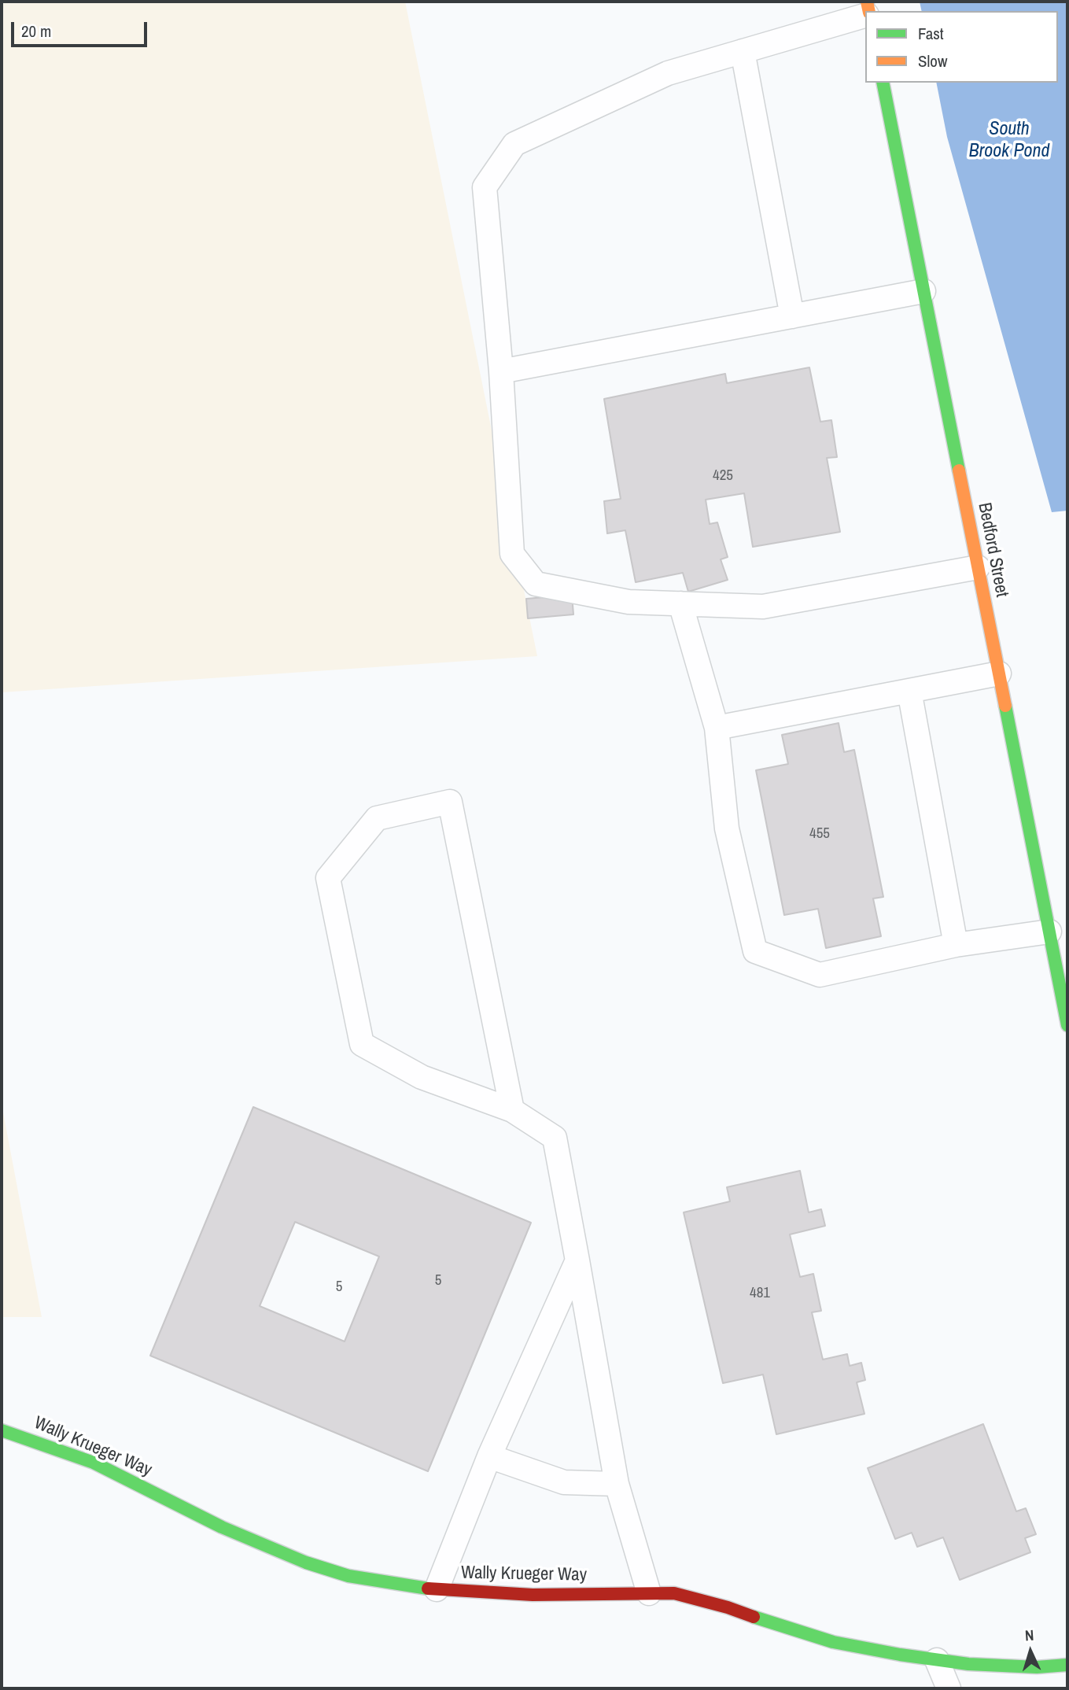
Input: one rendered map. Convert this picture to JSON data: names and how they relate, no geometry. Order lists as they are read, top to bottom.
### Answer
{
  "streets": {
    "street": ["Bedford Street", "Wally Krueger Way"]
  },
  "water": ["South Brook Pond"],
  "house_numbers": [
    "425",
    "455",
    "5",
    "5",
    "481"
  ],
  "legend": ["Fast", "Slow"],
  "scale_bar": "20 m",
  "north": "top"
}
